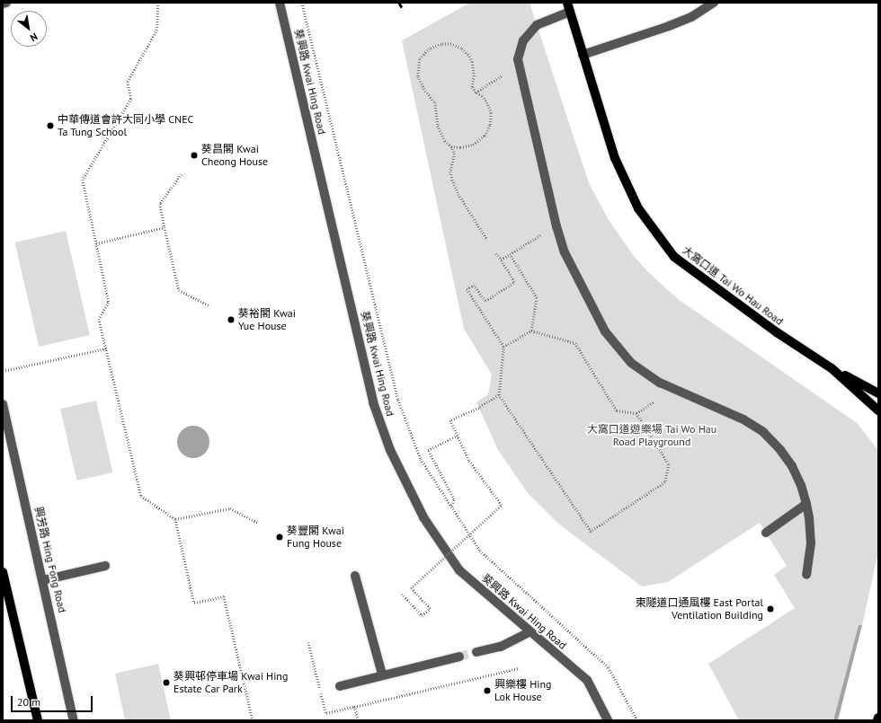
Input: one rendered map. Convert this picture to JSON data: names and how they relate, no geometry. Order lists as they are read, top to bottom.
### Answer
{
  "streets": {
    "main road": ["大窩口道 Tai Wo Hau Road"],
    "street": ["葵興路 Kwai Hing Road", "興芳路 Hing Fong Road"]
  },
  "parks": ["大窩口道遊樂場 Tai Wo Hau Road Playground"],
  "places": [
    "中華傳道會許大同小學 CNEC Ta Tung School",
    "葵昌閣 Kwai Cheong House",
    "葵裕閣 Kwai Yue House",
    "葵豐閣 Kwai Fung House",
    "東隧道口通風樓 East Portal Ventilation Building",
    "葵興邨停車場 Kwai Hing Estate Car Park",
    "興樂樓 Hing Lok House"
  ],
  "scale_bar": "20 m",
  "north": "bottom right"
}
